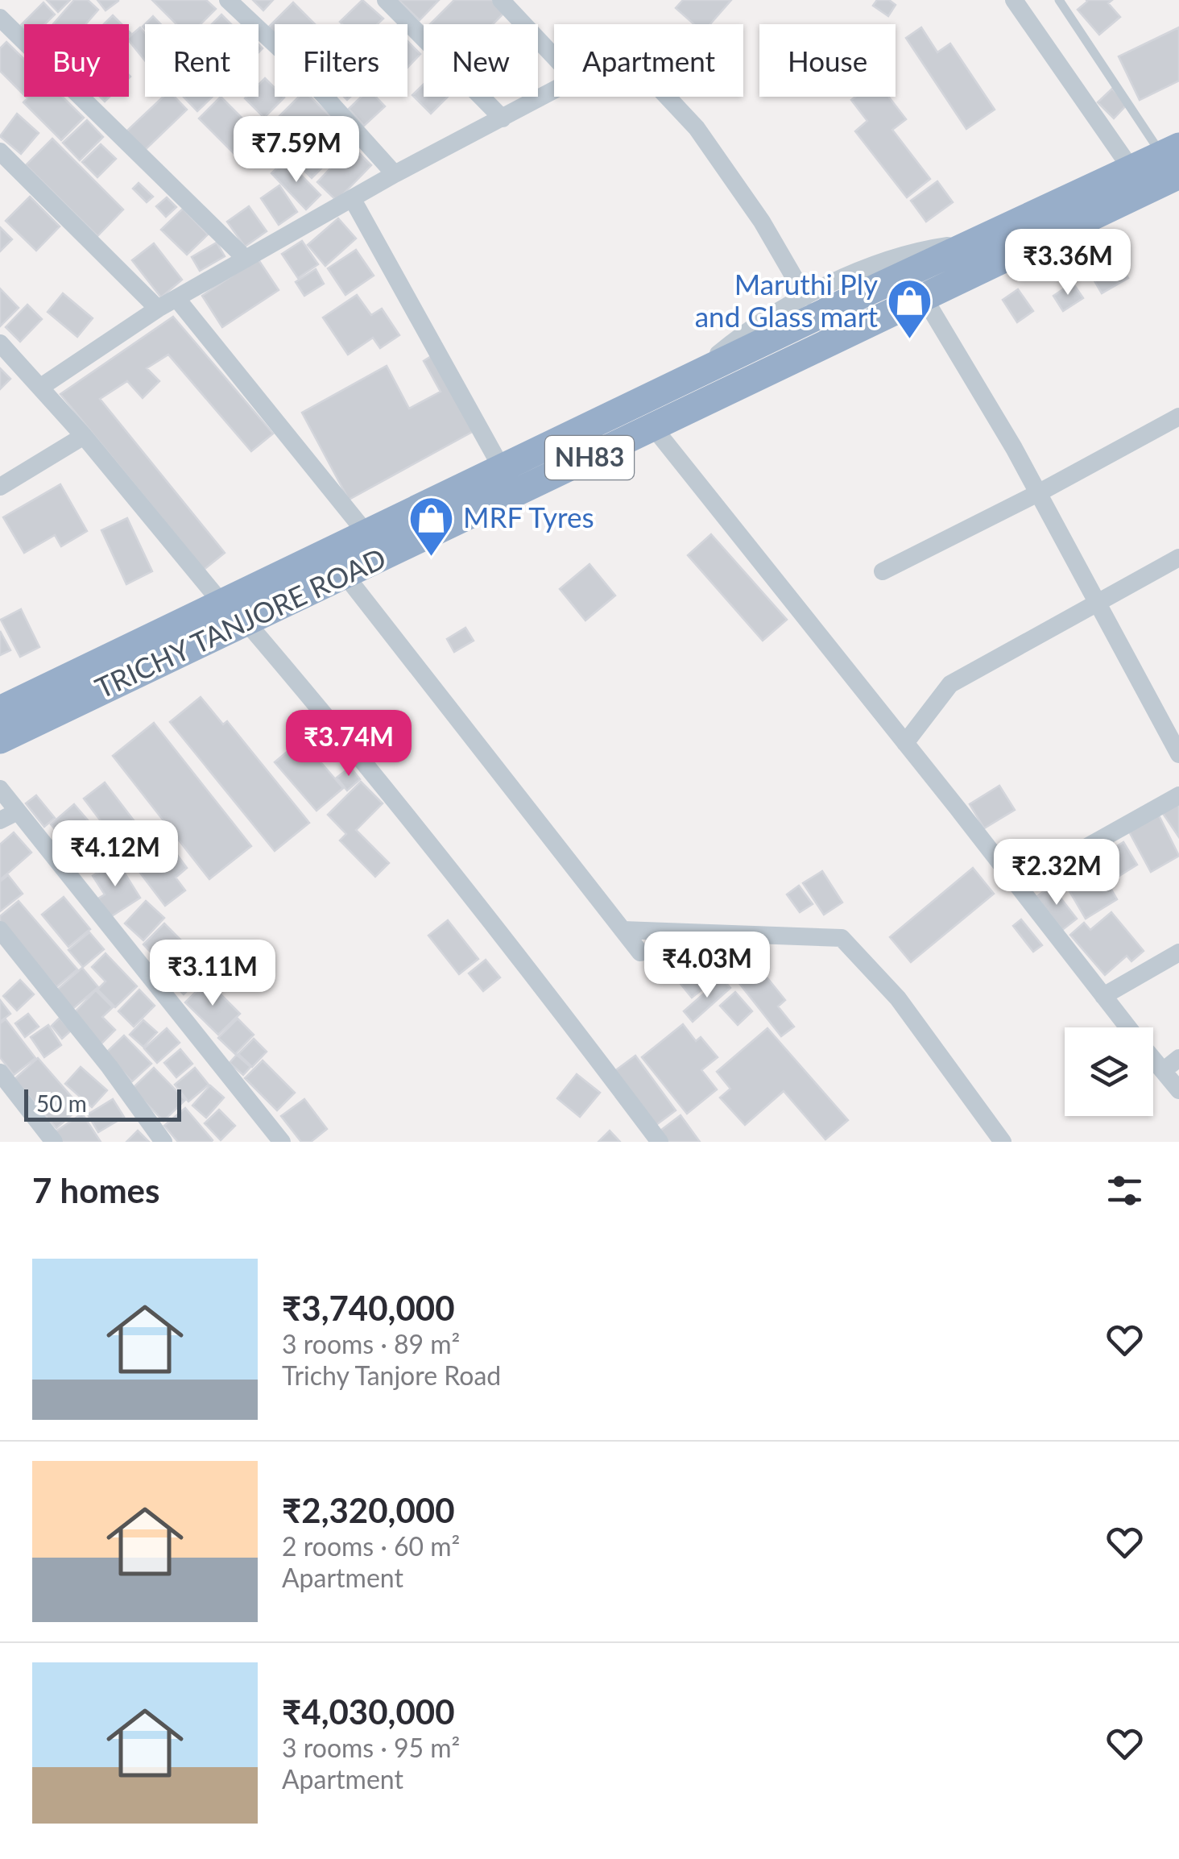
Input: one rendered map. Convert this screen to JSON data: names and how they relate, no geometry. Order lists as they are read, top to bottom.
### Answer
{
  "streets": {
    "highway": ["NH83", "TRICHY TANJORE ROAD"]
  },
  "places": {
    "shop": ["Maruthi Ply and Glass mart", "MRF Tyres"]
  },
  "scale_bar": "50 m",
  "page": {
    "chip": [
      "Buy",
      "Rent",
      "Filters",
      "New",
      "Apartment",
      "House"
    ],
    "price": [
      "₹7.59M",
      "₹3.36M",
      "₹3.74M",
      "₹4.12M",
      "₹2.32M",
      "₹4.03M",
      "₹3.11M"
    ],
    "scale": "50 m",
    "heading": "7 homes",
    "list": [
      {
        "name": "₹3,740,000",
        "note": "3 rooms · 89 m² · Trichy Tanjore Road"
      },
      {
        "name": "₹2,320,000",
        "note": "2 rooms · 60 m² · Apartment"
      },
      {
        "name": "₹4,030,000",
        "note": "3 rooms · 95 m² · Apartment"
      }
    ]
  }
}
